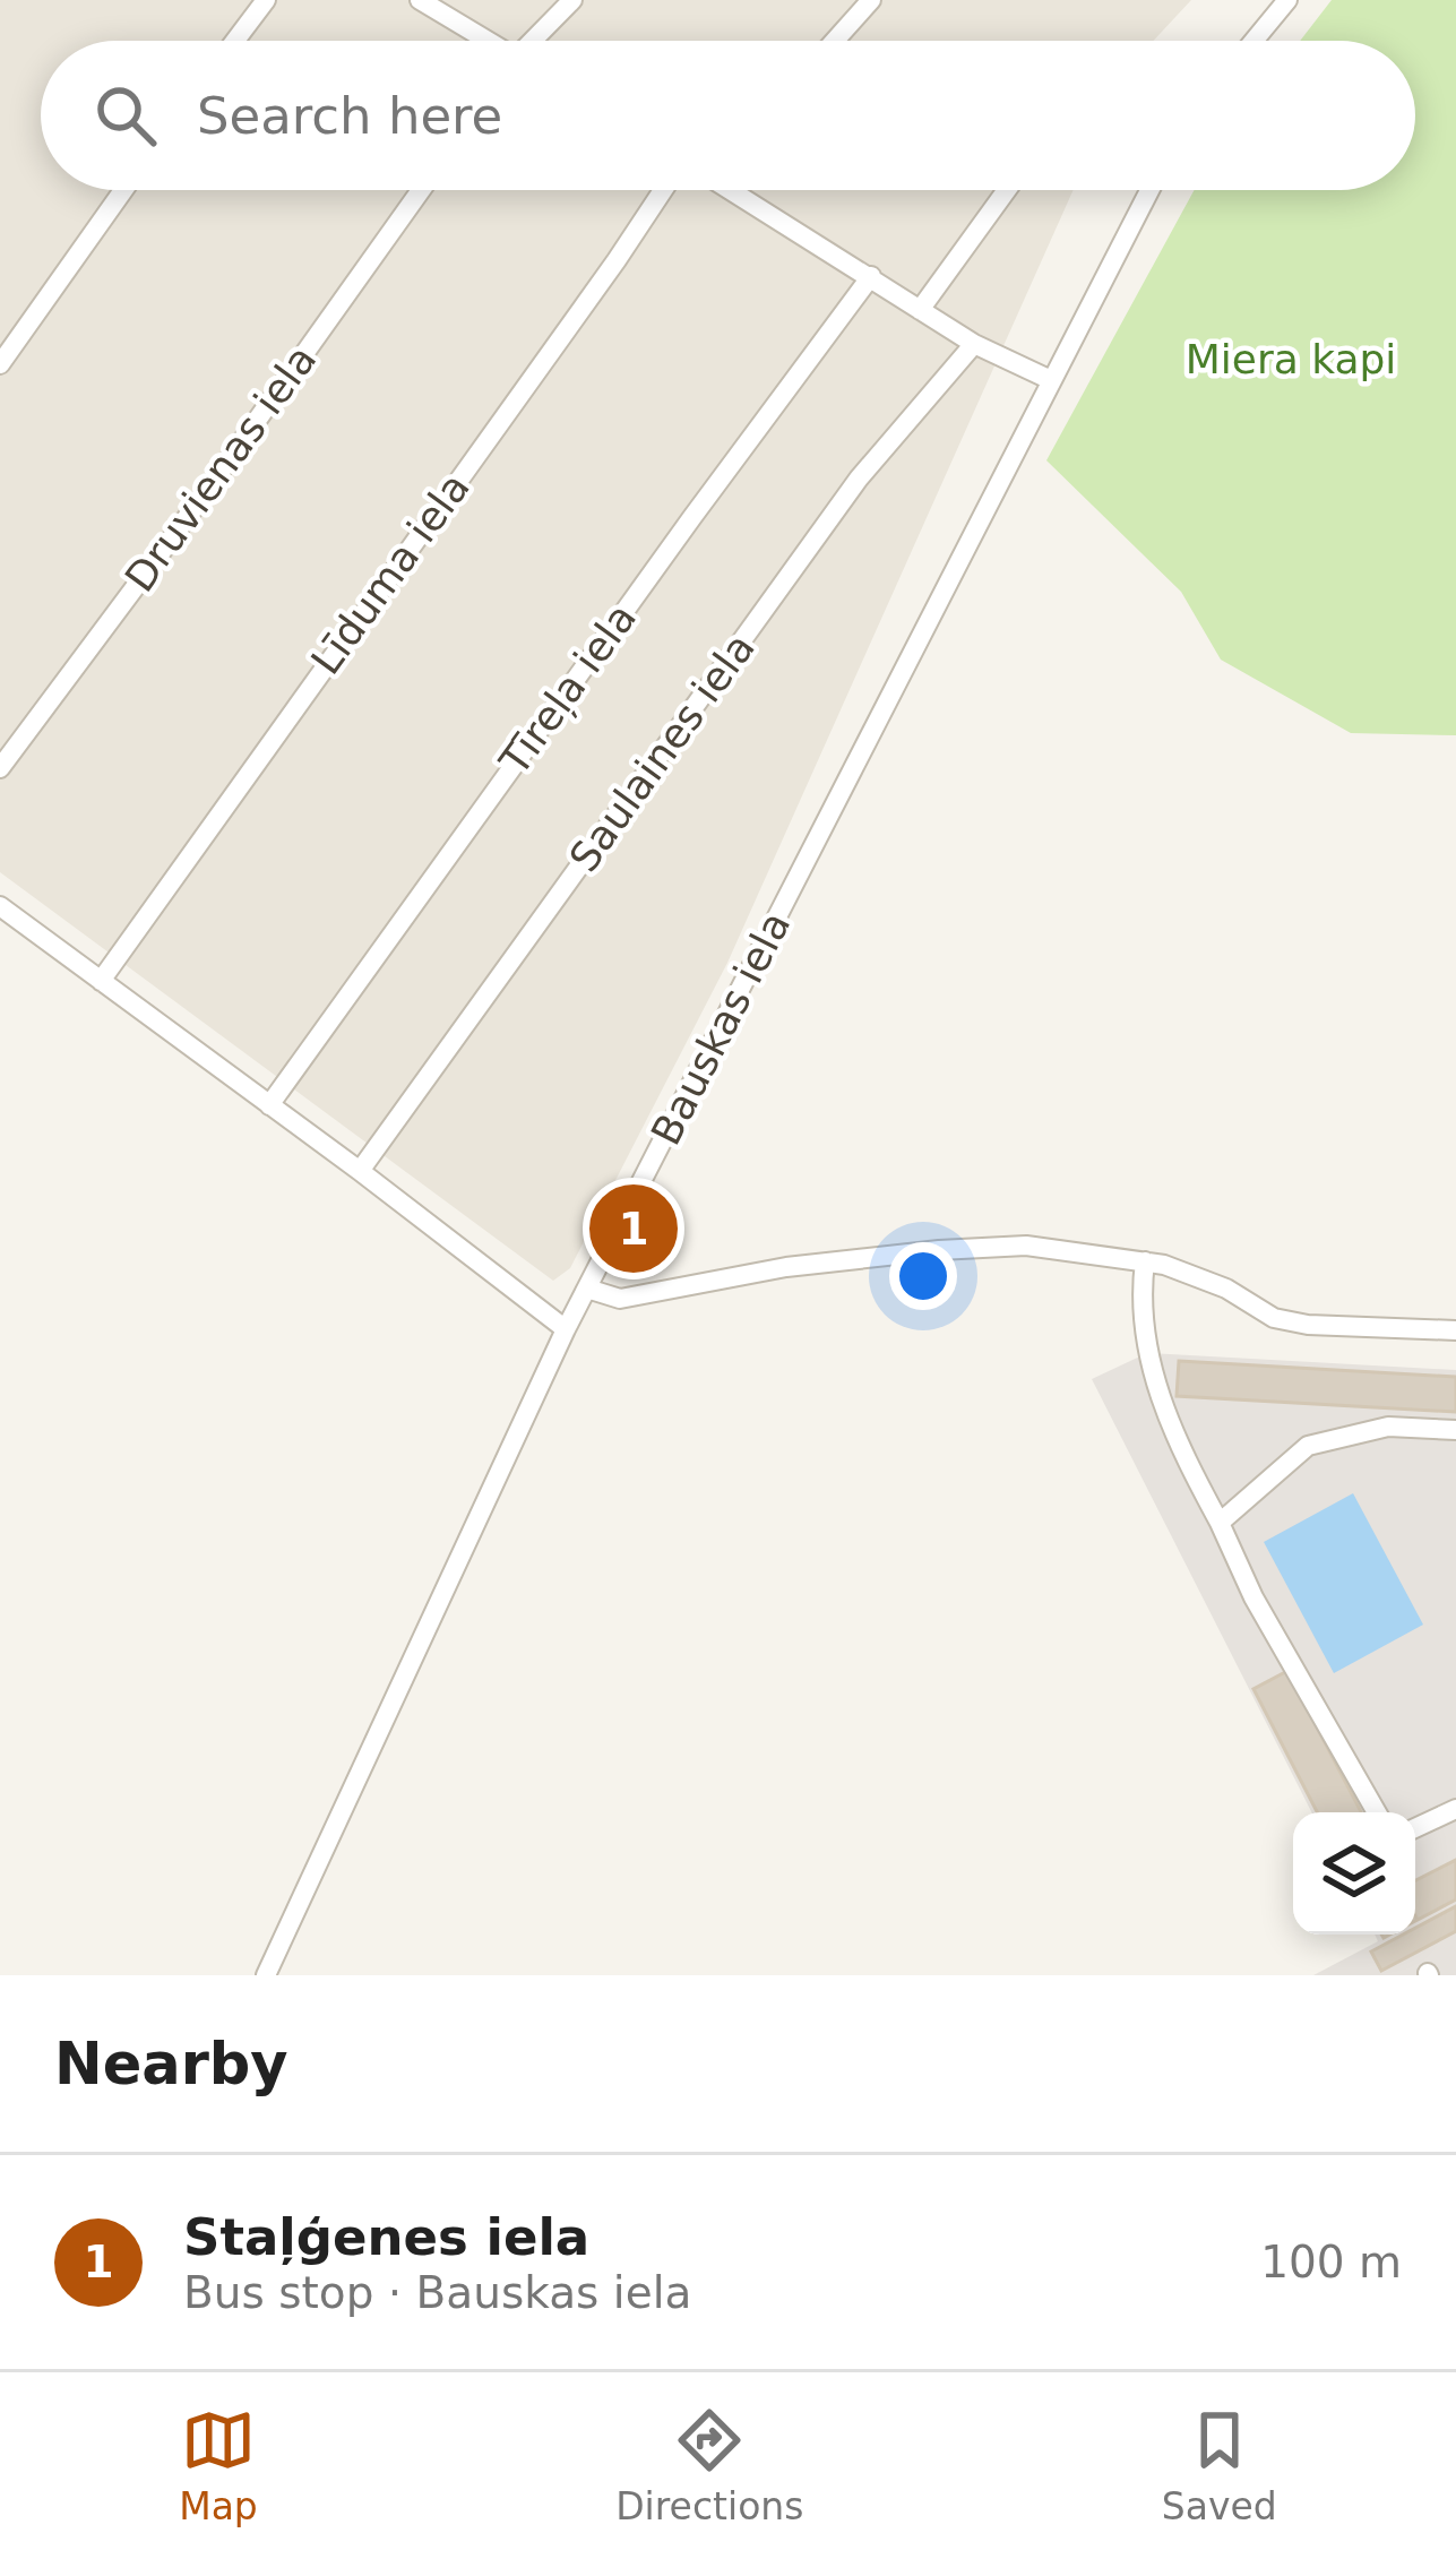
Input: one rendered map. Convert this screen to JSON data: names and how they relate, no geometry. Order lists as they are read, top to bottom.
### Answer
{
  "streets": {
    "street": [
      "Druvienas iela",
      "Līduma iela",
      "Tīreļa iela",
      "Saulaines iela",
      "Bauskas iela"
    ]
  },
  "parks": ["Miera kapi"],
  "page": {
    "search": "Search here",
    "pins": "1",
    "heading": "Nearby",
    "list": [
      {
        "mark": "1",
        "name": "Staļģenes iela",
        "note": "Bus stop · Bauskas iela",
        "value": "100 m"
      }
    ],
    "nav": ["Map", "Directions", "Saved"]
  }
}
